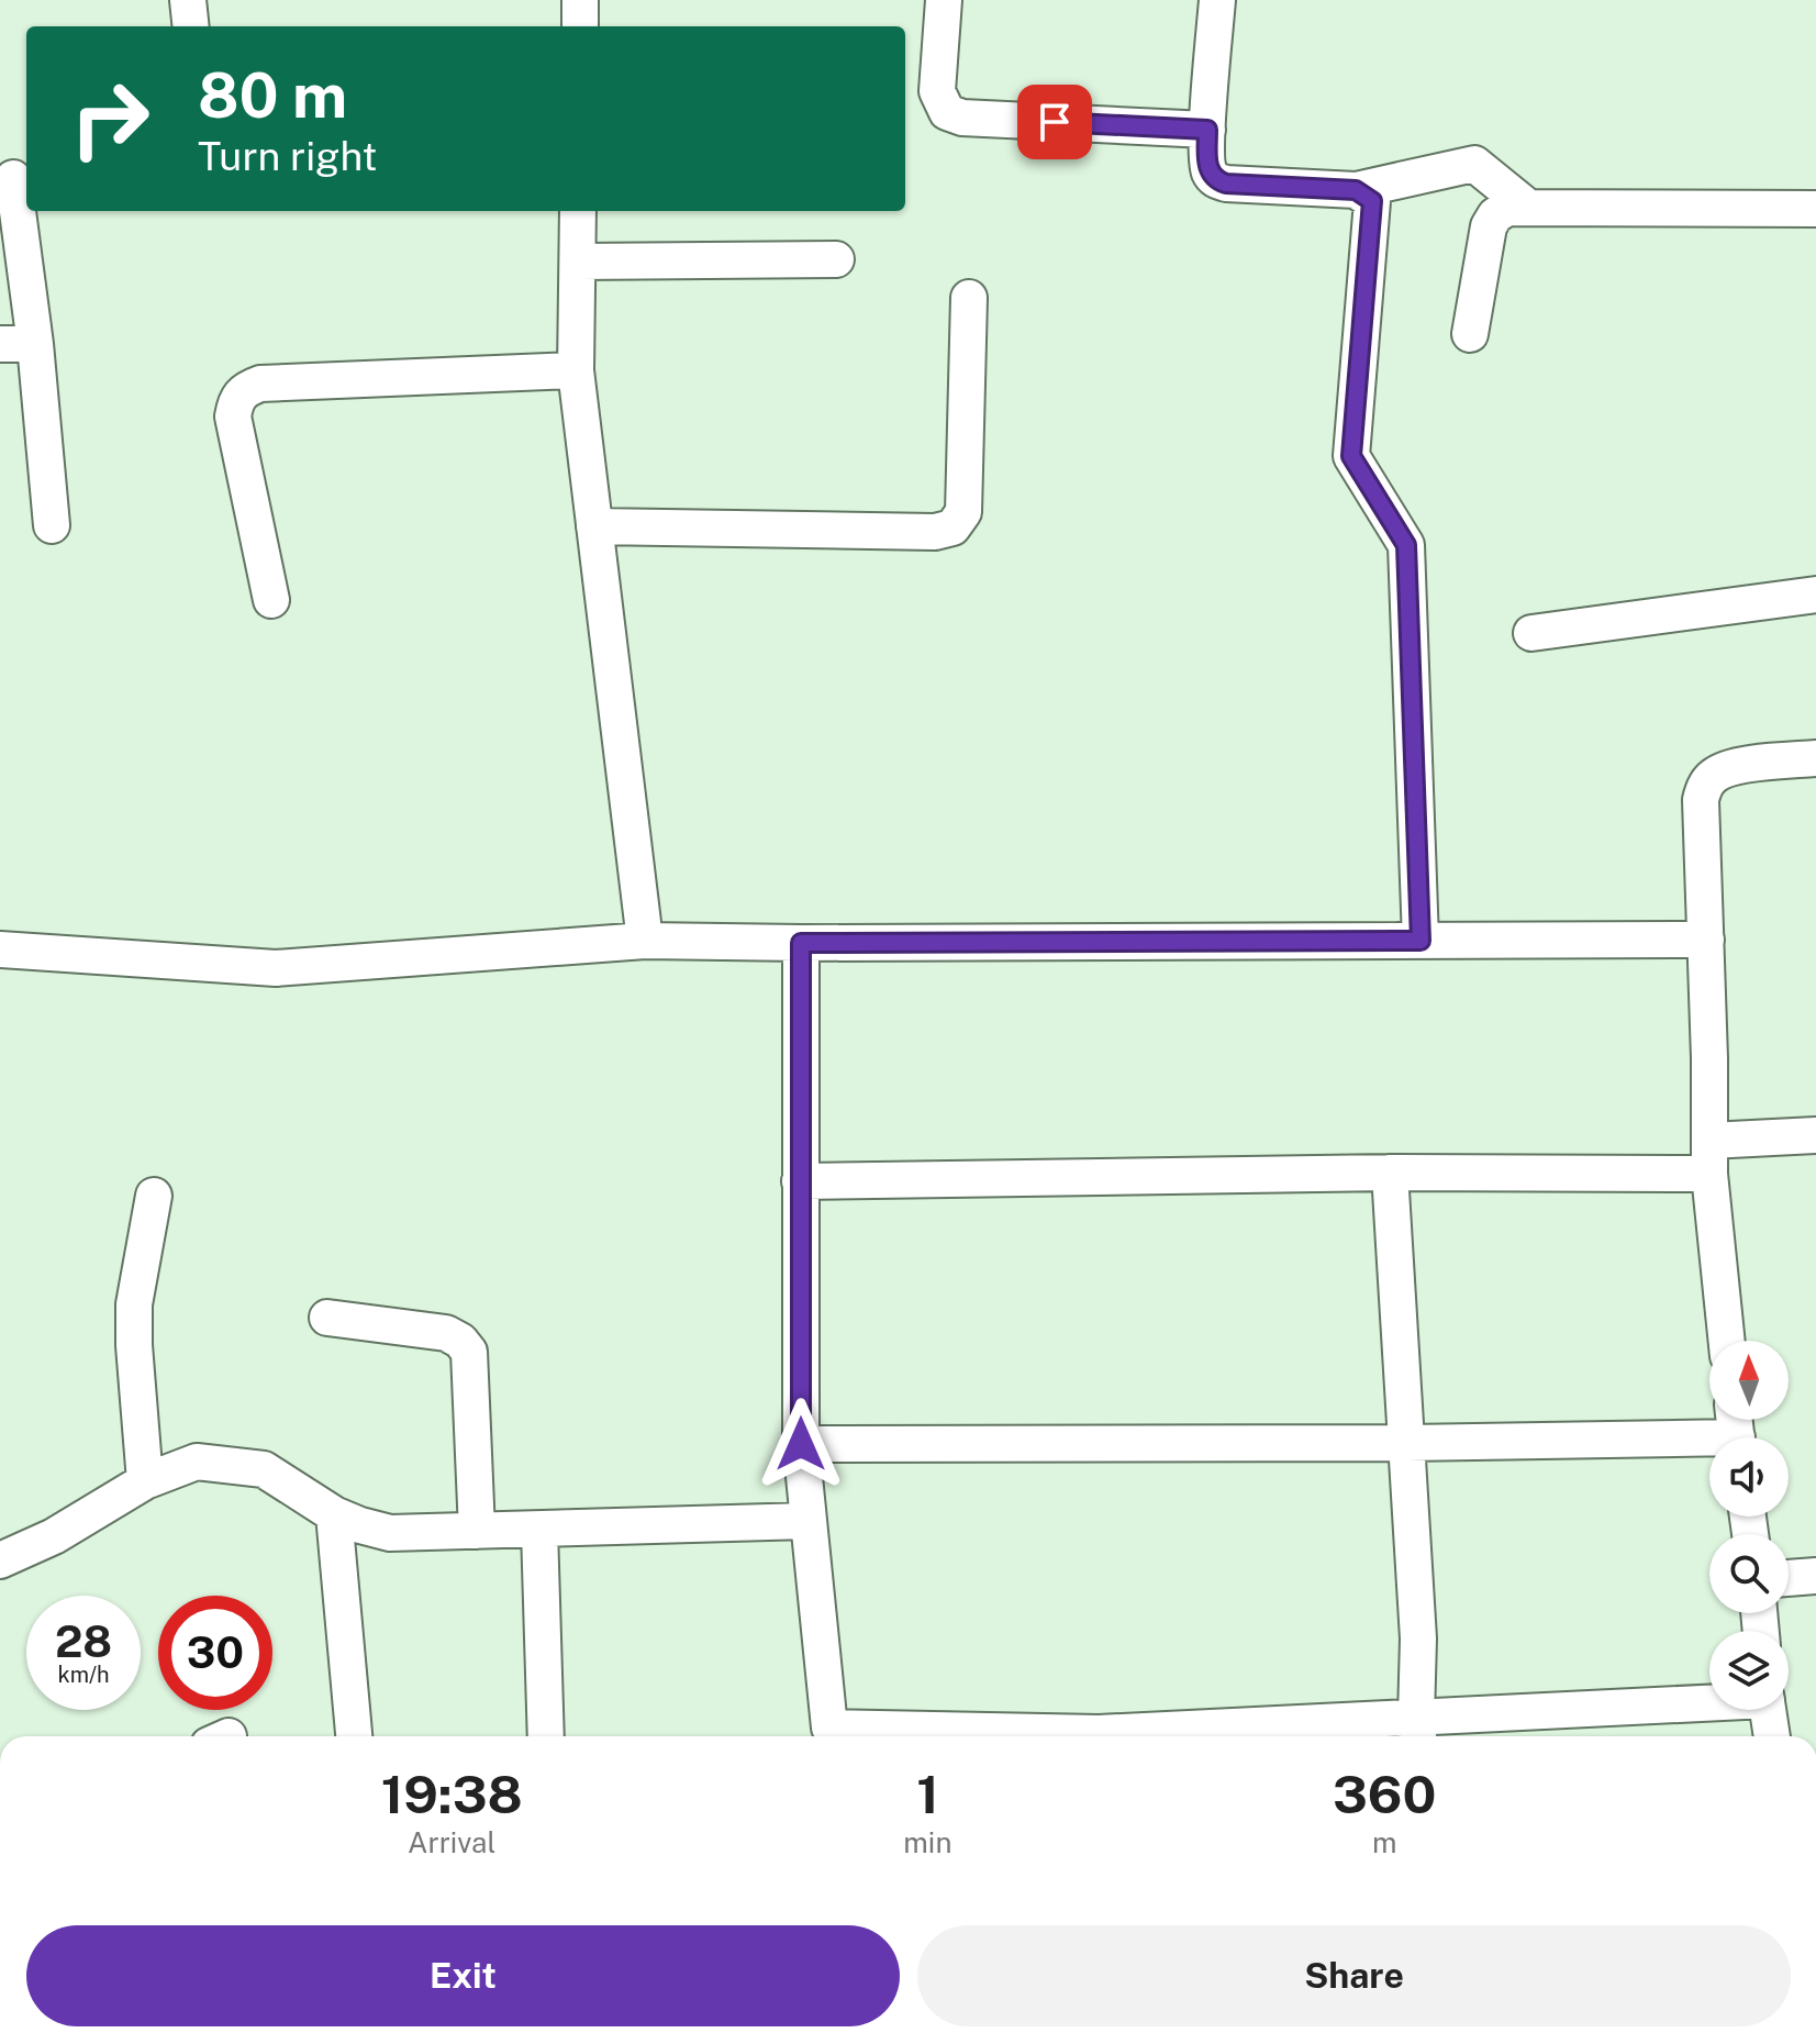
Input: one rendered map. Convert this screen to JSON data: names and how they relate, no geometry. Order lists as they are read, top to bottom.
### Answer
{
  "north": "top",
  "page": {
    "turn": ["80 m", "Turn right"],
    "speed": "28 km/h",
    "limit": "30",
    "eta": [
      "19:38",
      "Arrival",
      "1",
      "min",
      "360",
      "m"
    ],
    "buttons": ["Exit", "Share"]
  }
}
